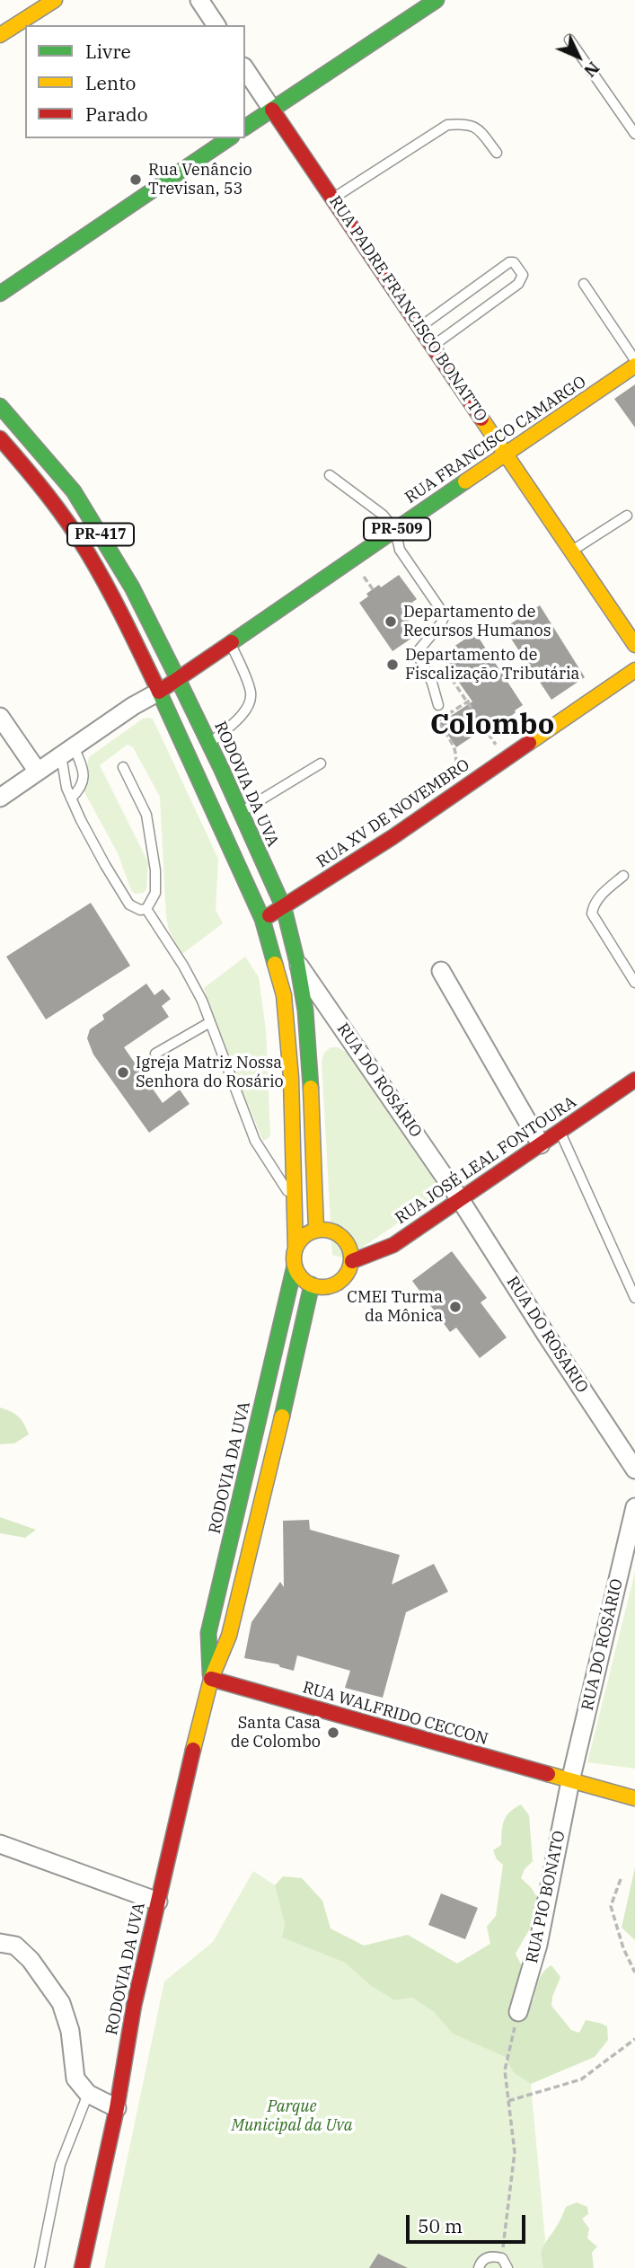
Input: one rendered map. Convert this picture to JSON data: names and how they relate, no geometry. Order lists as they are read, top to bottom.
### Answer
{
  "streets": {
    "main road": [
      "RUA PADRE FRANCISCO BONATTO",
      "RUA FRANCISCO CAMARGO",
      "PR-509",
      "PR-417",
      "RODOVIA DA UVA",
      "RUA XV DE NOVEMBRO",
      "RUA JOSÉ LEAL FONTOURA",
      "RUA WALFRIDO CECCON"
    ],
    "street": ["RUA DO ROSÁRIO", "RUA DO ROSARIO", "RUA PIO BONATO"]
  },
  "crossings": [
    ["RUA PADRE FRANCISCO BONATTO", "RUA FRANCISCO CAMARGO"],
    ["RUA FRANCISCO CAMARGO", "PR-417"],
    ["RUA FRANCISCO CAMARGO", "RODOVIA DA UVA"],
    ["PR-417", "RODOVIA DA UVA"],
    ["PR-417", "RUA XV DE NOVEMBRO"],
    ["PR-417", "RUA JOSÉ LEAL FONTOURA"],
    ["RODOVIA DA UVA", "RUA XV DE NOVEMBRO"],
    ["RODOVIA DA UVA", "RUA DO ROSÁRIO"],
    ["RODOVIA DA UVA", "RUA JOSÉ LEAL FONTOURA"],
    ["RODOVIA DA UVA", "RUA WALFRIDO CECCON"],
    ["RUA DO ROSÁRIO", "RUA JOSÉ LEAL FONTOURA"],
    ["RUA DO ROSÁRIO", "RUA DO ROSARIO"],
    ["RUA DO ROSÁRIO", "RUA WALFRIDO CECCON"],
    ["RUA DO ROSÁRIO", "RUA PIO BONATO"],
    ["RUA JOSÉ LEAL FONTOURA", "RUA DO ROSARIO"],
    ["RUA WALFRIDO CECCON", "RUA PIO BONATO"]
  ],
  "districts": ["Colombo"],
  "parks": ["Parque Municipal da Uva"],
  "places": [
    "Rua Venâncio Trevisan, 53",
    "Departamento de Recursos Humanos",
    "Departamento de Fiscalização Tributária",
    "Igreja Matriz Nossa Senhora do Rosário",
    "CMEI Turma da Mônica",
    "Santa Casa de Colombo"
  ],
  "legend": ["Livre", "Lento", "Parado"],
  "scale_bar": "50 m",
  "north": "bottom right"
}
